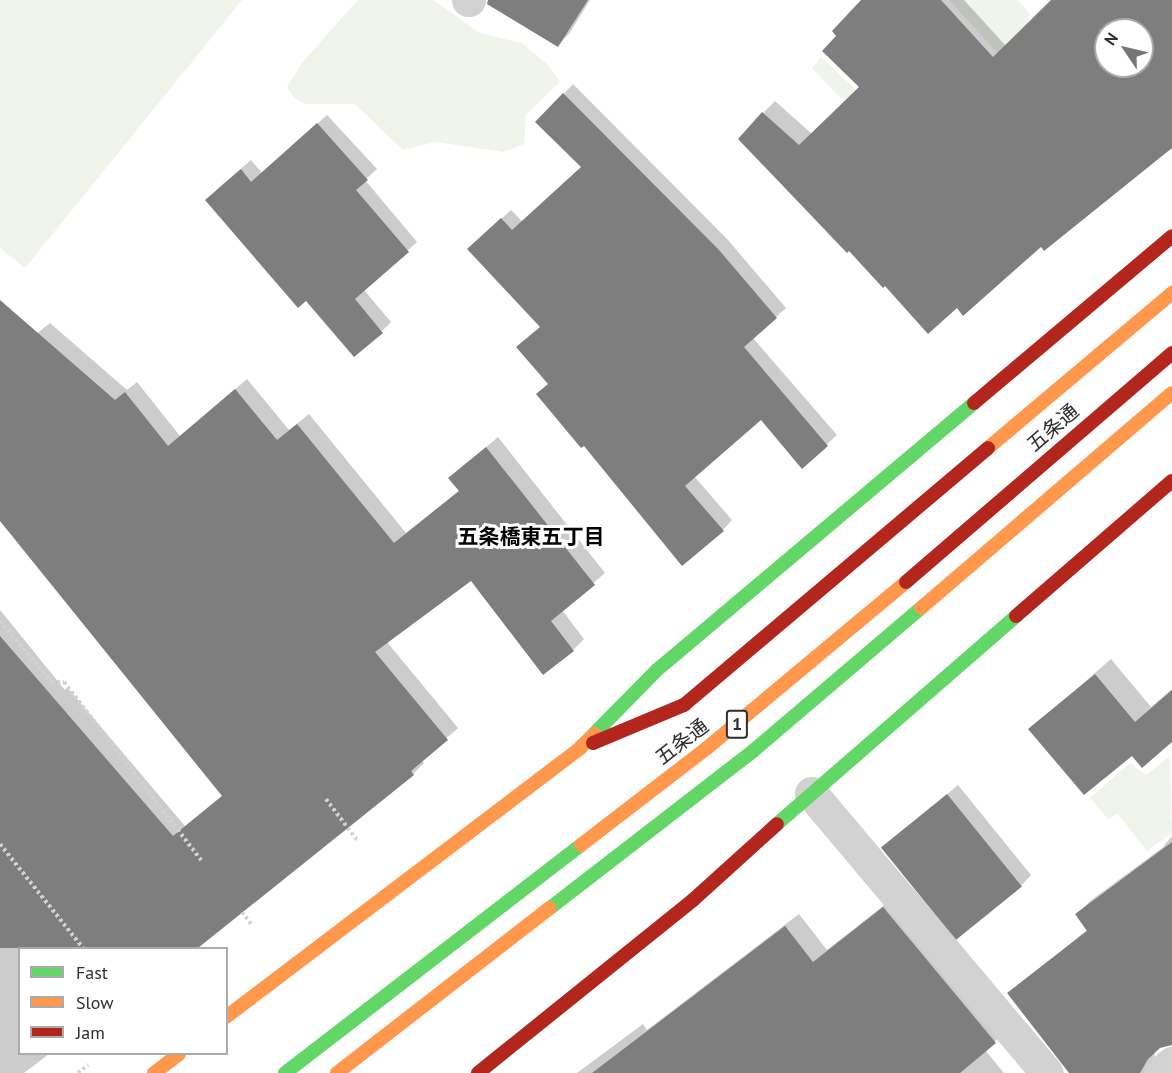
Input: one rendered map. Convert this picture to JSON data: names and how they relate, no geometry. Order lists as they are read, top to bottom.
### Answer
{
  "streets": {
    "highway": ["五条通", "1"]
  },
  "districts": ["五条橋東五丁目"],
  "legend": ["Fast", "Slow", "Jam"],
  "north": "top left"
}
